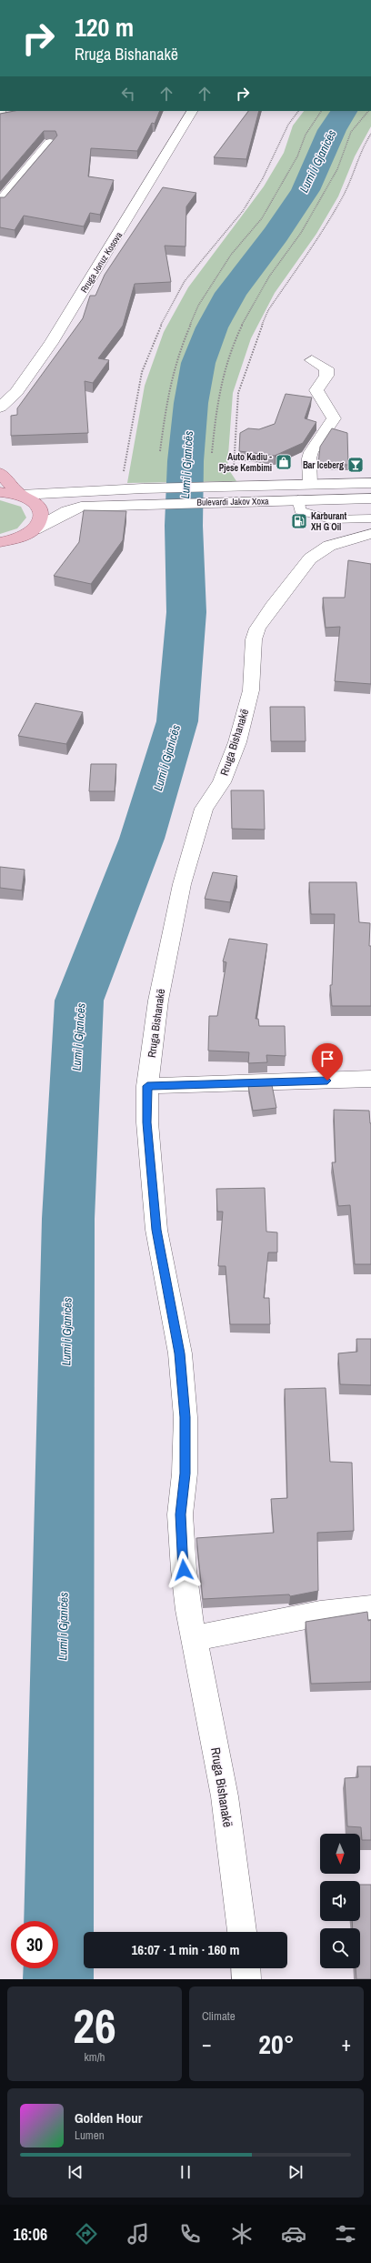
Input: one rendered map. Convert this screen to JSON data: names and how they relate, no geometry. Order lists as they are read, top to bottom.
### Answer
{
  "streets": {
    "street": ["Rruga Jonuz Kosova", "Bulevardi Jakov Xoxa", "Rruga Bishanakë"]
  },
  "water": ["Lumi i Gjanicës"],
  "places": {
    "shop": ["Auto Kadiu - Pjese Kembimi"],
    "bar": ["Bar Iceberg"],
    "fuel station": ["Karburant XH G Oil"]
  },
  "north": "bottom",
  "page": {
    "turn": ["120 m", "Rruga Bishanakë"],
    "limit": "30",
    "trip": "16:07 · 1 min · 160 m",
    "tile": [
      ["26", "km/h"],
      "Climate"
    ],
    "heat": ["−", "20°", "+"],
    "song": ["Golden Hour", "Lumen"],
    "tabs": "16:06"
  }
}
